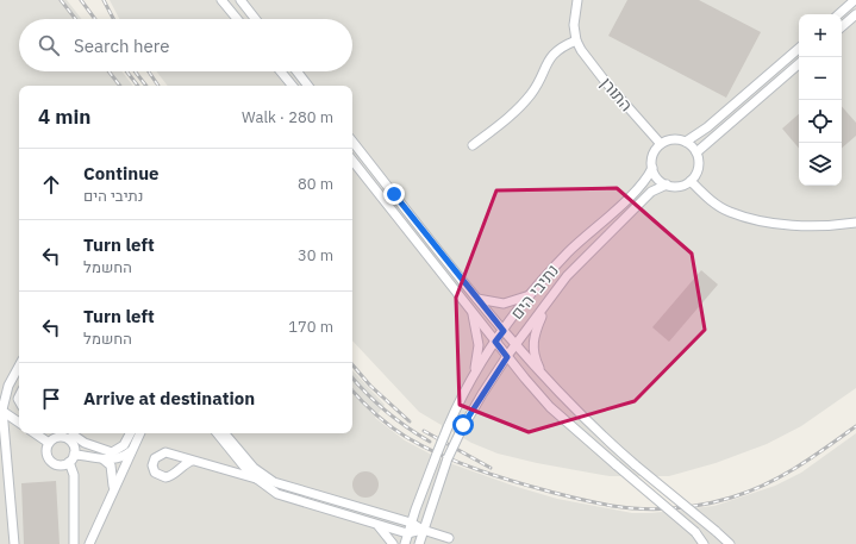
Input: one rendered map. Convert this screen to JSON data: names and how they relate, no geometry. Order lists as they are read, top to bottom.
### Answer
{
  "streets": {
    "street": ["התורן", "נתיבי הים"]
  },
  "crossings": [
    ["התורן", "נתיבי הים"]
  ],
  "page": {
    "map_buttons": ["+", "−"],
    "search": "Search here",
    "heading": ["4 min", "Walk · 280 m"],
    "list": [
      ["Continue", "נתיבי הים", "80 m"],
      ["Turn left", "החשמל", "30 m"],
      ["Turn left", "החשמל", "170 m"],
      "Arrive at destination"
    ]
  }
}
